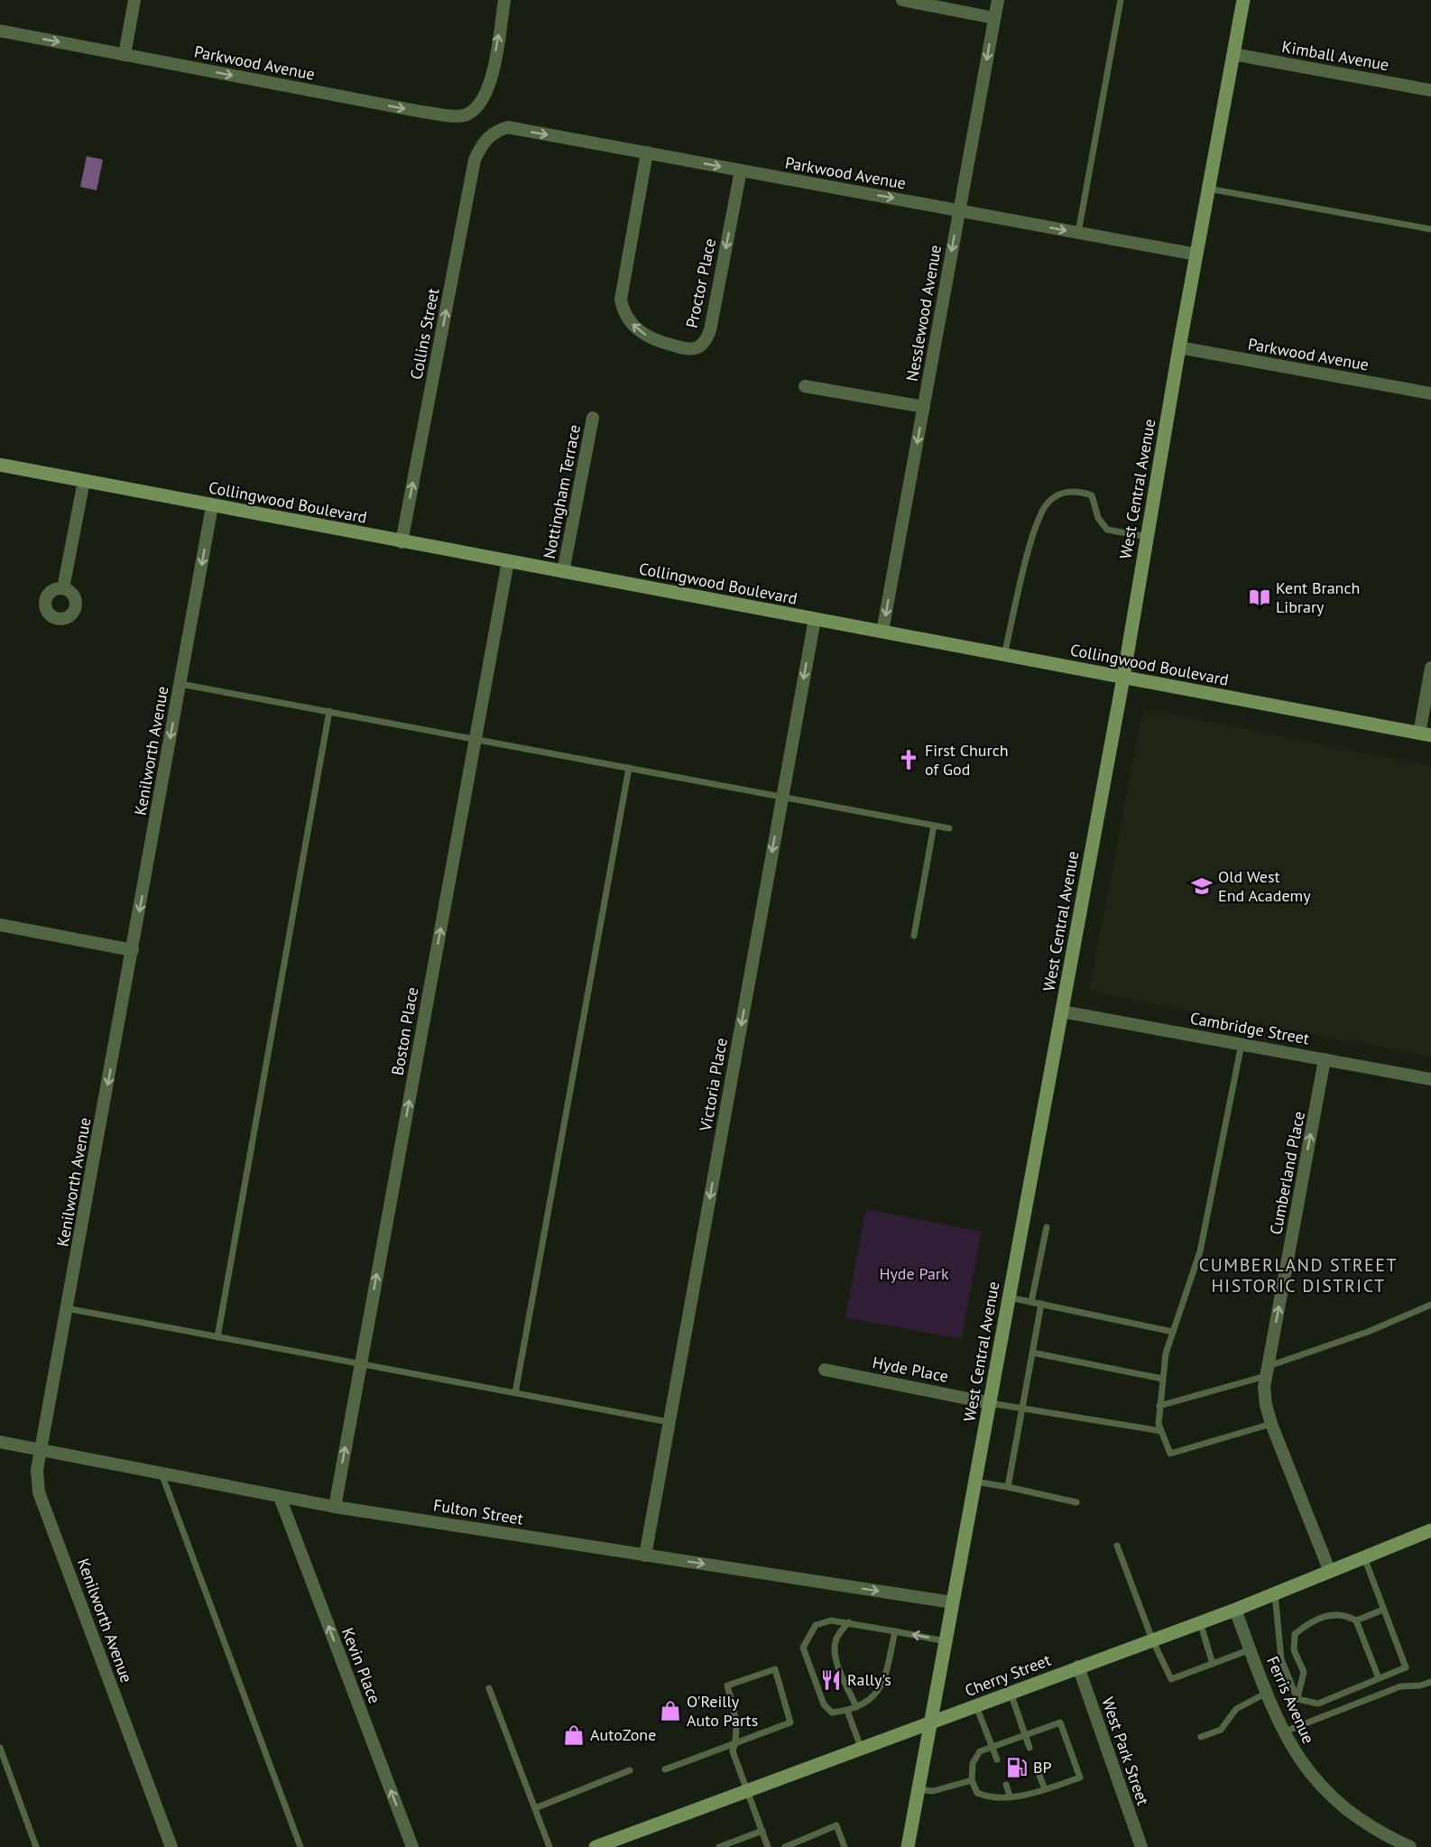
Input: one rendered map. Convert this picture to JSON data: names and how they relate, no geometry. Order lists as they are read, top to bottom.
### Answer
{
  "streets": {
    "main road": ["West Central Avenue", "Collingwood Boulevard", "Cherry Street"],
    "street": [
      "Kimball Avenue",
      "Parkwood Avenue",
      "Proctor Place",
      "Nesslewood Avenue",
      "Collins Street",
      "Nottingham Terrace",
      "Kenilworth Avenue",
      "Cambridge Street",
      "Boston Place",
      "Victoria Place",
      "Cumberland Place",
      "Hyde Place",
      "Fulton Street",
      "Kevin Place",
      "Ferris Avenue",
      "West Park Street"
    ]
  },
  "crossings": [
    ["Kimball Avenue", "West Central Avenue"],
    ["Parkwood Avenue", "Proctor Place"],
    ["Parkwood Avenue", "Nesslewood Avenue"],
    ["Parkwood Avenue", "Collins Street"],
    ["Parkwood Avenue", "West Central Avenue"],
    ["Nesslewood Avenue", "Collingwood Boulevard"],
    ["Collins Street", "Collingwood Boulevard"],
    ["West Central Avenue", "Collingwood Boulevard"],
    ["West Central Avenue", "Cambridge Street"],
    ["West Central Avenue", "Hyde Place"],
    ["West Central Avenue", "Fulton Street"],
    ["West Central Avenue", "Cherry Street"],
    ["Nottingham Terrace", "Collingwood Boulevard"],
    ["Collingwood Boulevard", "Kenilworth Avenue"],
    ["Collingwood Boulevard", "Boston Place"],
    ["Collingwood Boulevard", "Victoria Place"],
    ["Kenilworth Avenue", "Fulton Street"],
    ["Cambridge Street", "Cumberland Place"],
    ["Boston Place", "Fulton Street"],
    ["Victoria Place", "Fulton Street"],
    ["Cumberland Place", "Cherry Street"],
    ["Fulton Street", "Kevin Place"],
    ["Cherry Street", "Ferris Avenue"],
    ["Cherry Street", "West Park Street"]
  ],
  "one_way": [
    "Parkwood Avenue",
    "Nesslewood Avenue",
    "Collins Street",
    "Kenilworth Avenue",
    "Boston Place",
    "Victoria Place",
    "Cumberland Place",
    "Kevin Place"
  ],
  "districts": ["CUMBERLAND STREET HISTORIC DISTRICT"],
  "parks": ["Hyde Park"],
  "places": {
    "library": ["Kent Branch Library"],
    "church": ["First Church of God"],
    "school or university": ["Old West End Academy"],
    "restaurant": ["Rally's"],
    "shop": ["O'Reilly Auto Parts", "AutoZone"],
    "fuel station": ["BP"]
  }
}
